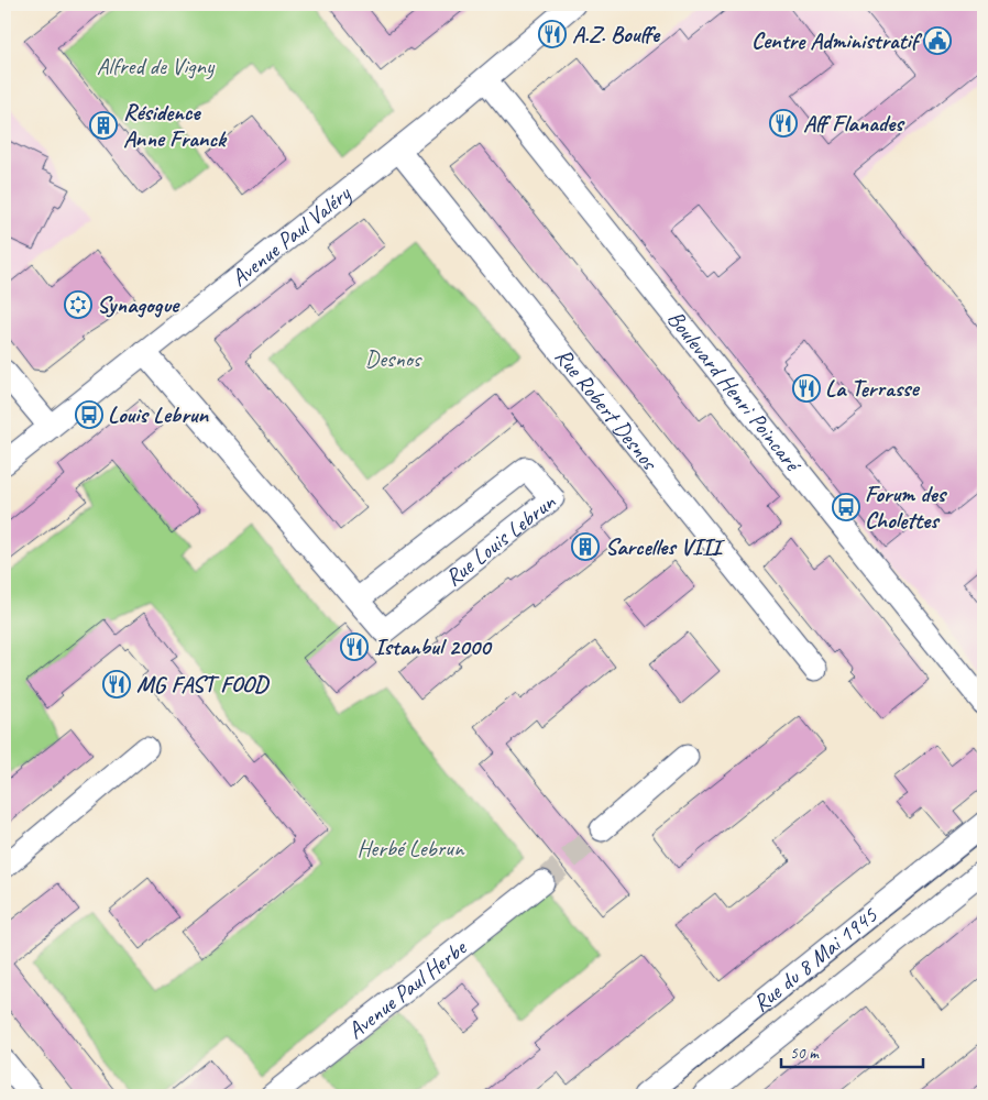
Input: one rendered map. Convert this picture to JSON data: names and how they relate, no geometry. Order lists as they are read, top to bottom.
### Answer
{
  "streets": {
    "street": [
      "Avenue Paul Valéry",
      "Boulevard Henri Poincaré",
      "Rue Robert Desnos",
      "Rue Louis Lebrun",
      "Rue du 8 Mai 1945",
      "Avenue Paul Herbe"
    ]
  },
  "crossings": [
    ["Avenue Paul Valéry", "Boulevard Henri Poincaré"],
    ["Avenue Paul Valéry", "Rue Robert Desnos"],
    ["Avenue Paul Valéry", "Rue Louis Lebrun"]
  ],
  "parks": ["Alfred de Vigny", "Desnos", "Herbé Lebrun"],
  "places": {
    "restaurant": [
      "A.Z. Bouffe",
      "Aff Flanades",
      "La Terrasse",
      "Istanbul 2000",
      "MG FAST FOOD"
    ],
    "public building": ["Centre Administratif"],
    "building": ["Résidence Anne Franck", "Sarcelles VIII"],
    "synagogue": ["Synagogue"],
    "bus stop": ["Louis Lebrun", "Forum des Cholettes"]
  },
  "scale_bar": "50 m"
}
